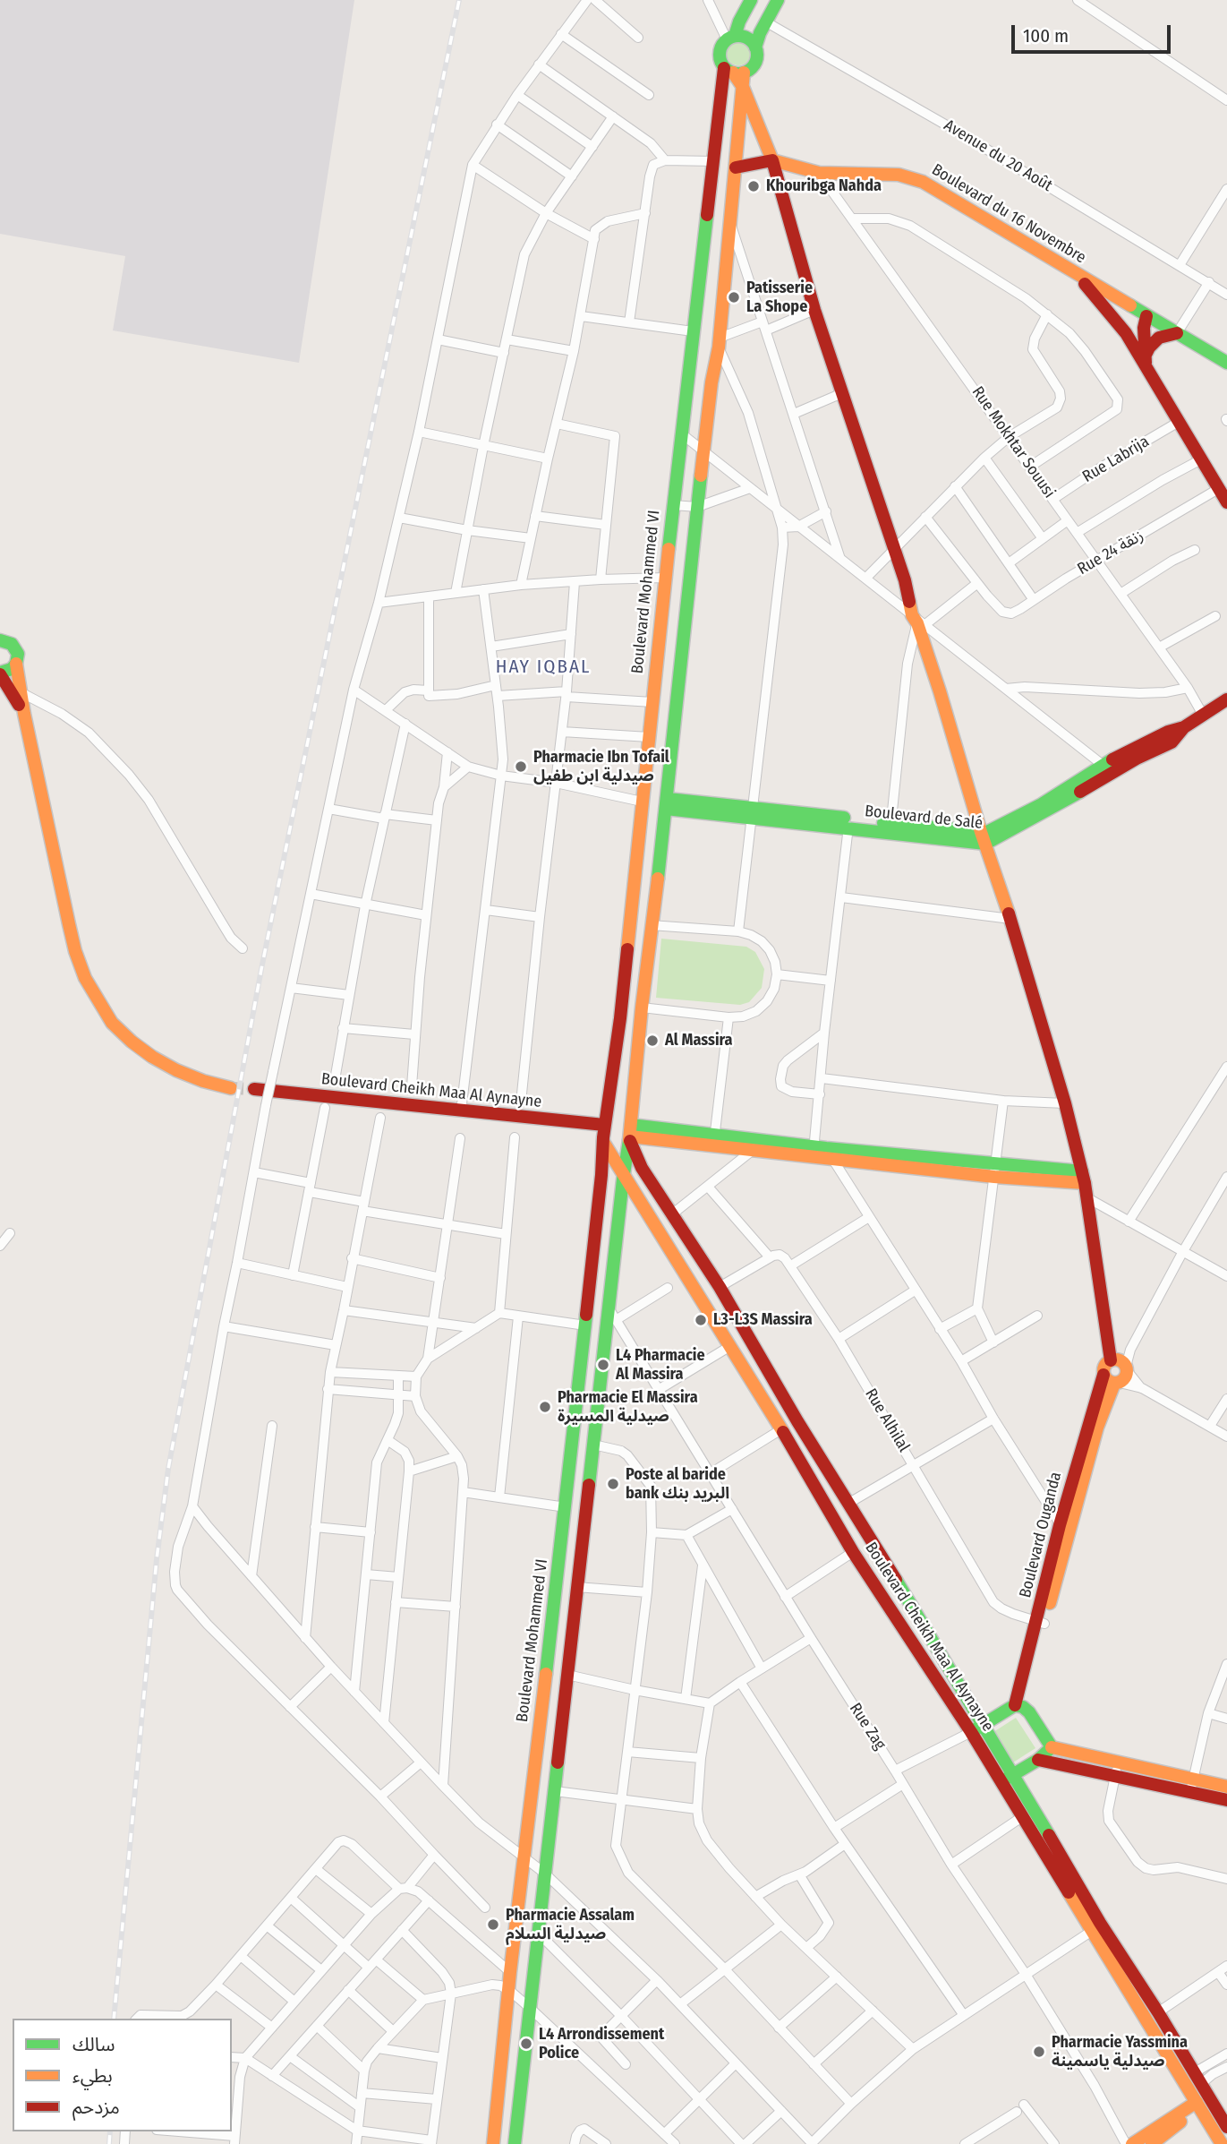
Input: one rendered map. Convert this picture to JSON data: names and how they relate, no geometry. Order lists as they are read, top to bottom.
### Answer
{
  "streets": {
    "street": [
      "Avenue du 20 Août",
      "Boulevard du 16 Novembre",
      "Rue Mokhtar Souusi",
      "Rue Labrija",
      "Rue 24 زنقة",
      "Boulevard Mohammed VI",
      "Boulevard de Salé",
      "Boulevard Cheikh Maa Al Aynayne",
      "Rue Alhilal",
      "Boulevard Ouganda",
      "Rue Zag"
    ]
  },
  "crossings": [
    ["Boulevard du 16 Novembre", "Rue Mokhtar Souusi"],
    ["Rue Mokhtar Souusi", "Rue Labrija"],
    ["Rue Mokhtar Souusi", "Rue 24 زنقة"],
    ["Rue Mokhtar Souusi", "Boulevard de Salé"],
    ["Boulevard Mohammed VI", "Boulevard Cheikh Maa Al Aynayne"],
    ["Rue Alhilal", "Boulevard Ouganda"]
  ],
  "districts": ["HAY IQBAL"],
  "places": [
    "Khouribga Nahda",
    "Patisserie La Shope",
    "Pharmacie Ibn Tofail صيدلية ابن طفيل",
    "Al Massira",
    "L3-L3S Massira",
    "L4 Pharmacie Al Massira",
    "Pharmacie El Massira صيدلية المسيرة",
    "Poste al baride bank البريد بنك",
    "Pharmacie Assalam صيدلية السلام",
    "L4 Arrondissement Police",
    "Pharmacie Yassmina صيدلية ياسمينة"
  ],
  "legend": ["سالك", "بطيء", "مزدحم"],
  "scale_bar": "100 m"
}
